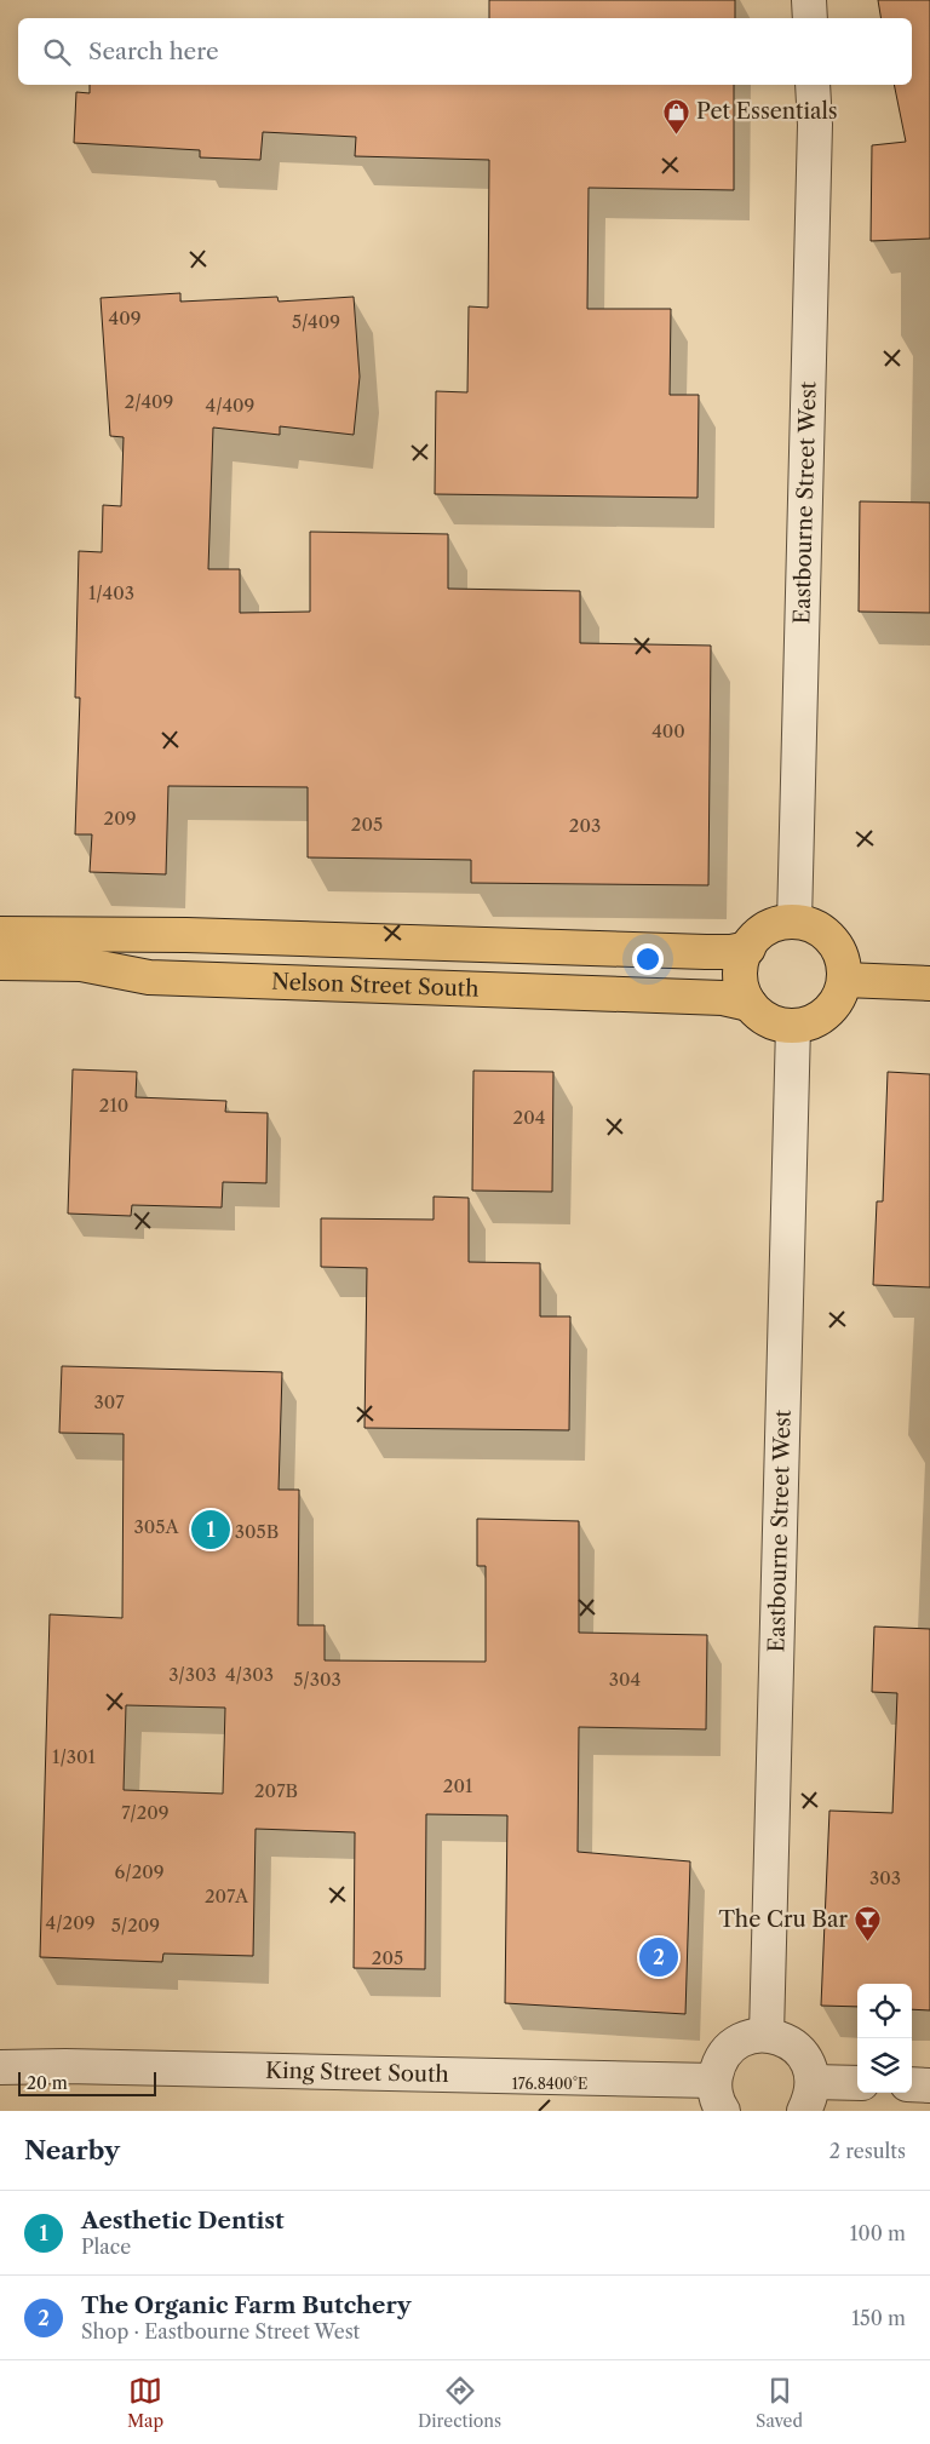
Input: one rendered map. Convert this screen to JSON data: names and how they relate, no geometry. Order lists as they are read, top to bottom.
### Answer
{
  "streets": {
    "main road": ["Nelson Street South"],
    "street": ["Eastbourne Street West", "King Street South"]
  },
  "crossings": [
    ["Eastbourne Street West", "Nelson Street South"]
  ],
  "places": {
    "shop": ["Pet Essentials"],
    "bar": ["The Cru Bar"]
  },
  "house_numbers": [
    "409",
    "5/409",
    "2/409",
    "4/409",
    "1/403",
    "400",
    "209",
    "205",
    "203",
    "210",
    "204",
    "307",
    "305A",
    "305B",
    "3/303",
    "4/303",
    "5/303",
    "304",
    "1/301",
    "201",
    "207B",
    "7/209",
    "6/209",
    "303",
    "207A",
    "4/209",
    "5/209",
    "205"
  ],
  "scale_bar": "20 m",
  "page": {
    "search": "Search here",
    "pins": ["1", "2"],
    "scale": "20 m",
    "heading": ["Nearby", "2 results"],
    "list": [
      {
        "mark": "1",
        "name": "Aesthetic Dentist",
        "note": "Place",
        "value": "100 m"
      },
      {
        "mark": "2",
        "name": "The Organic Farm Butchery",
        "note": "Shop · Eastbourne Street West",
        "value": "150 m"
      }
    ],
    "nav": ["Map", "Directions", "Saved"]
  },
  "coordinates": ["176.8400°E"]
}
